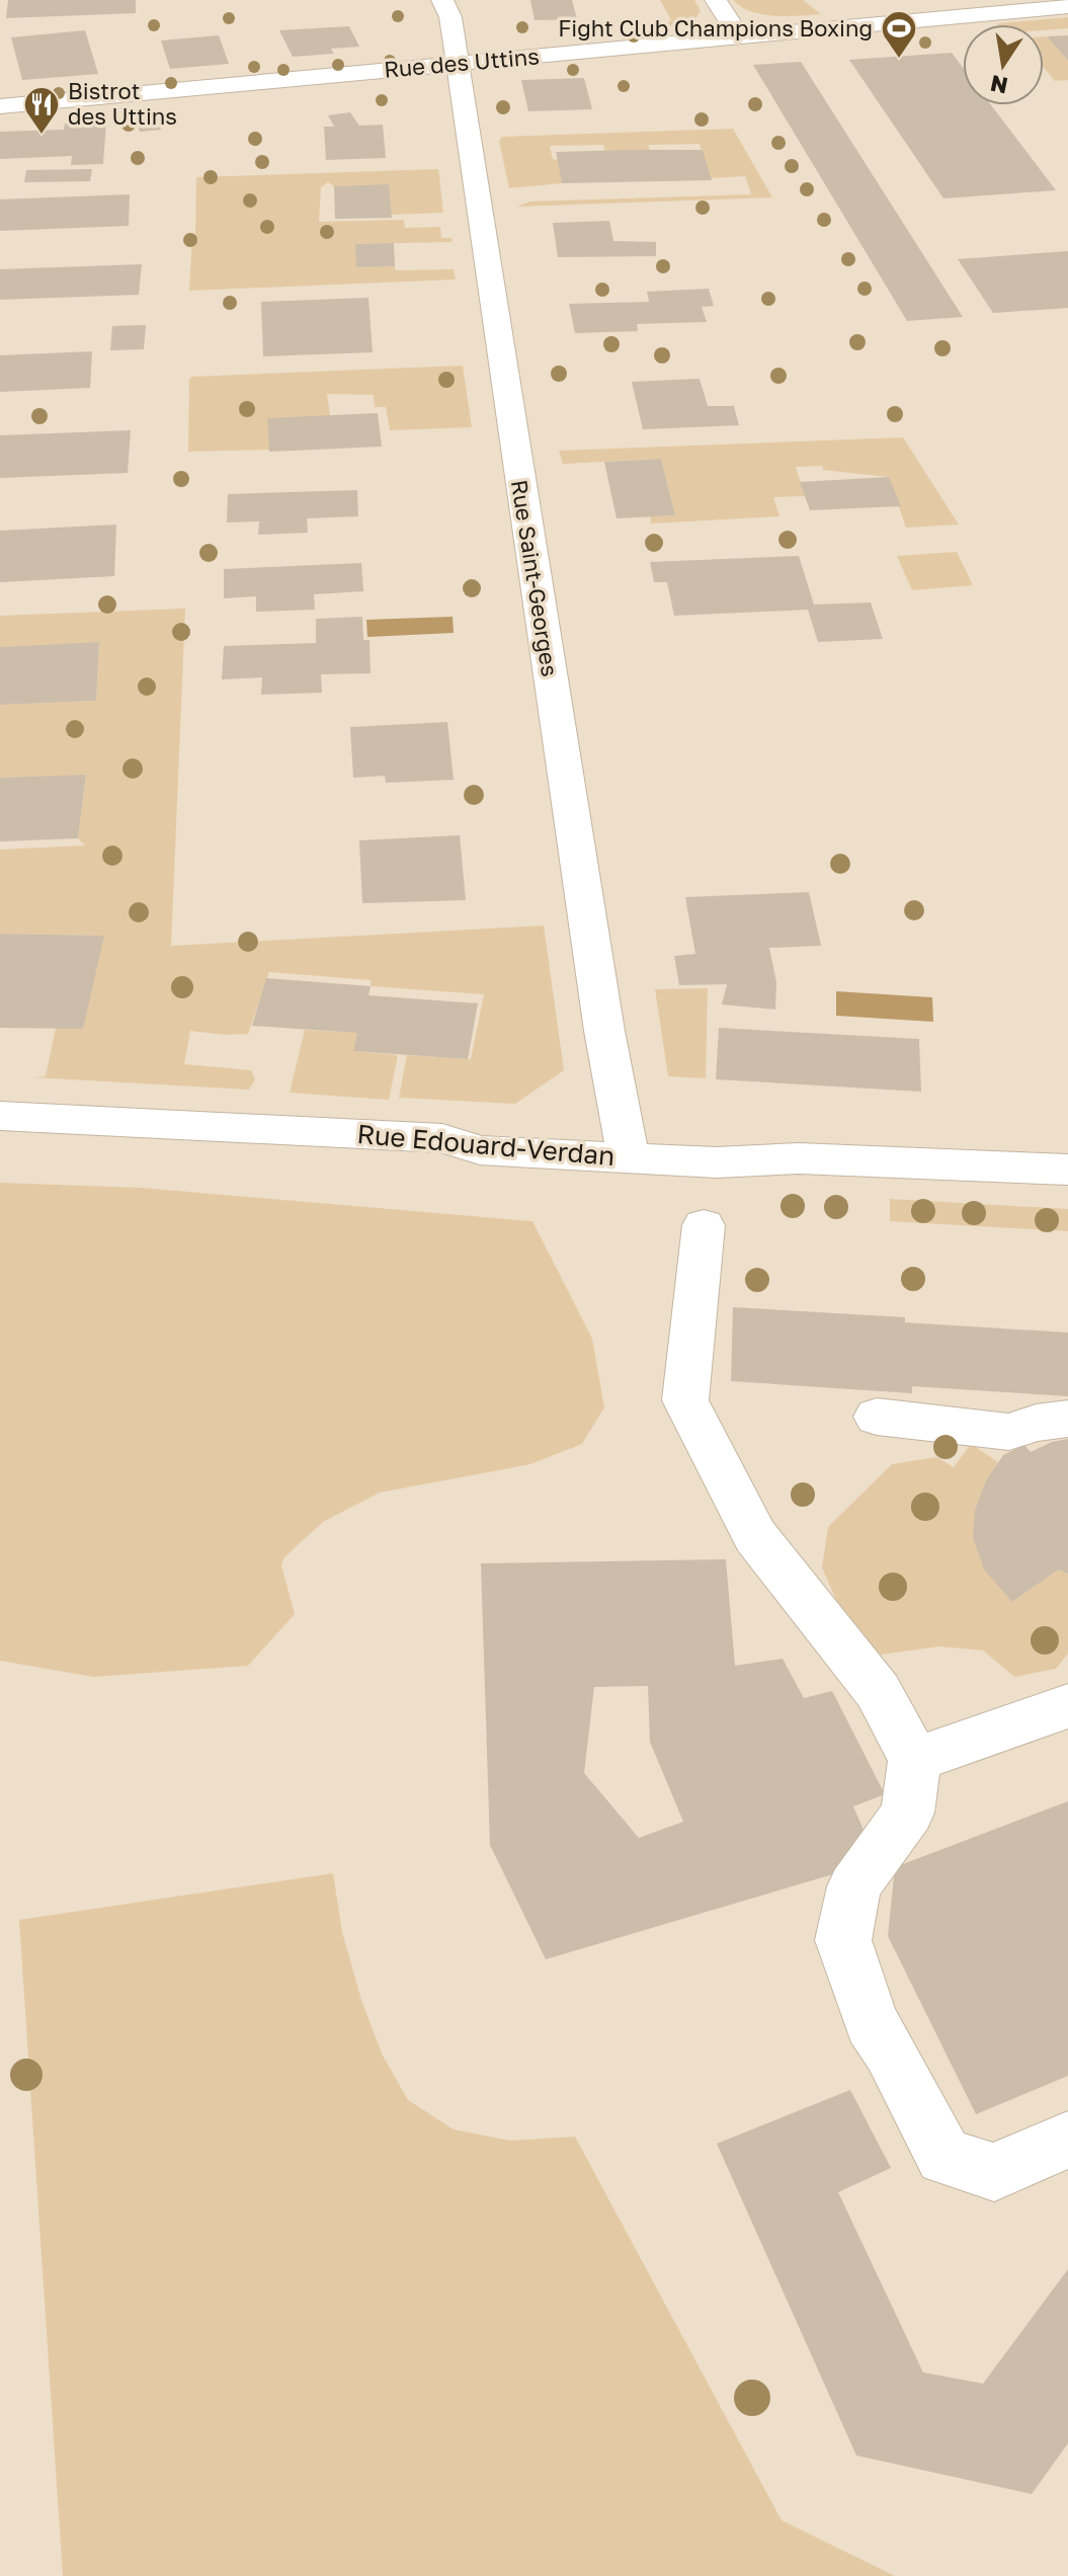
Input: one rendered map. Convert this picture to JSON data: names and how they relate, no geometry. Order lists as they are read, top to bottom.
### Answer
{
  "streets": {
    "street": ["Rue des Uttins", "Rue Saint-Georges", "Rue Edouard-Verdan"]
  },
  "crossings": [
    ["Rue des Uttins", "Rue Saint-Georges"],
    ["Rue Saint-Georges", "Rue Edouard-Verdan"]
  ],
  "places": {
    "sports": ["Fight Club Champions Boxing"],
    "restaurant": ["Bistrot des Uttins"]
  },
  "north": "bottom"
}
